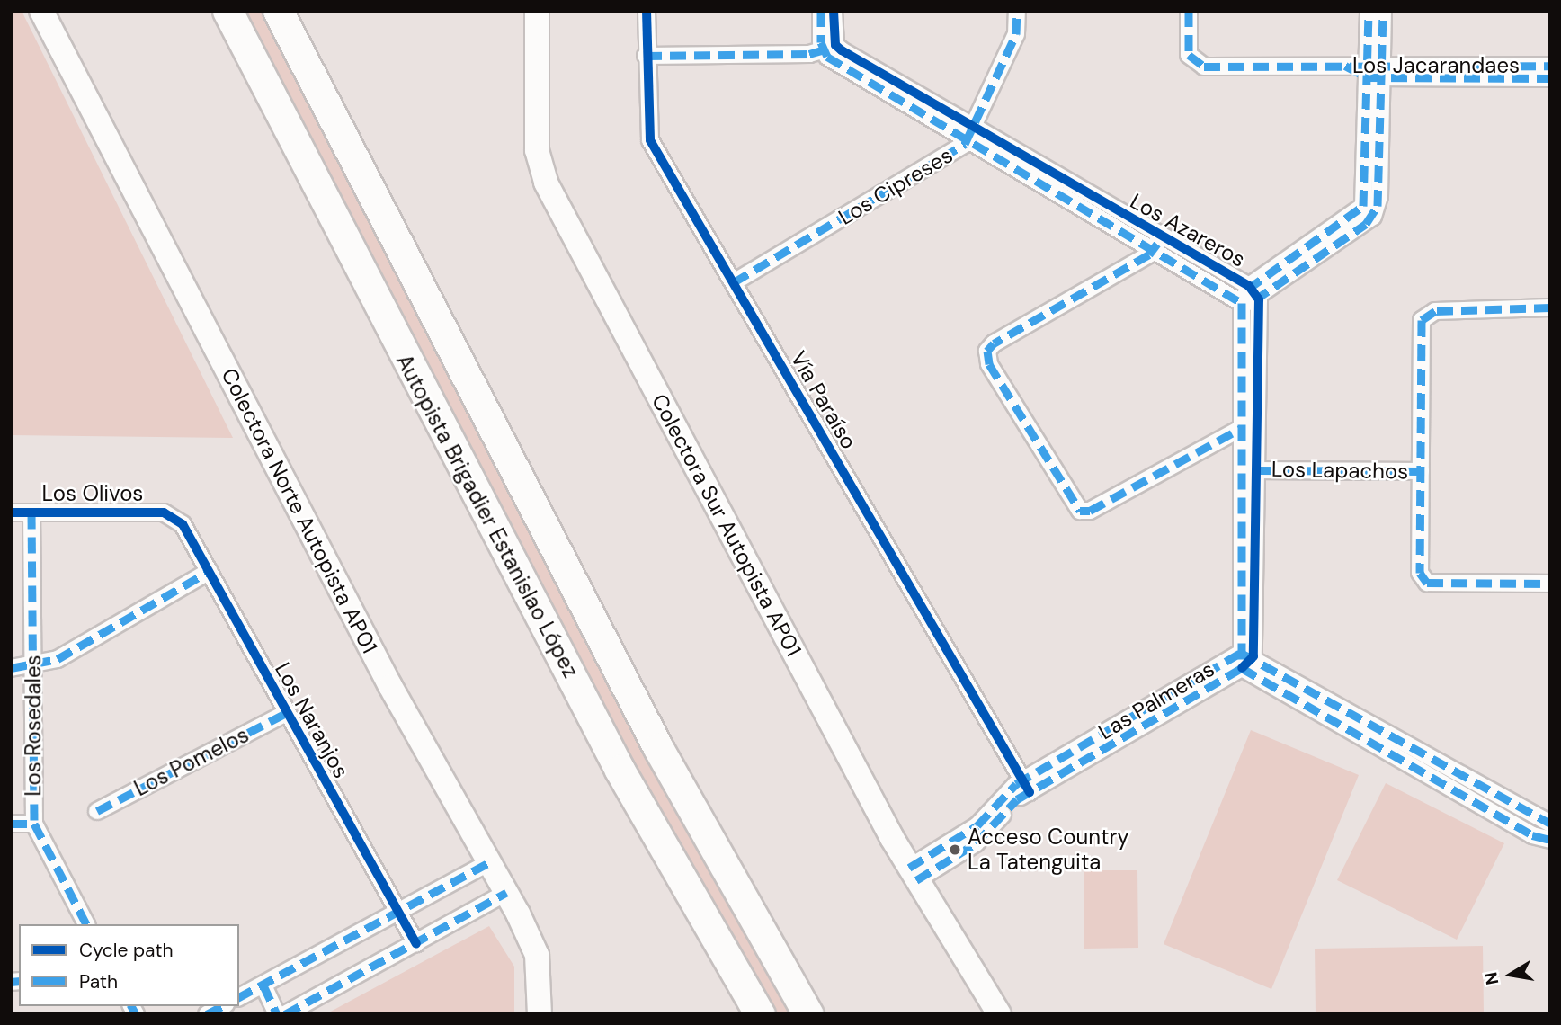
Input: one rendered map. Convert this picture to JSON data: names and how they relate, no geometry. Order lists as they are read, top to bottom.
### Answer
{
  "streets": {
    "highway": ["Autopista Brigadier Estanislao López"],
    "main road": ["Colectora Norte Autopista AP01", "Colectora Sur Autopista AP01"],
    "street": [
      "Los Jacarandaes",
      "Los Cipreses",
      "Los Azareros",
      "Vía Paraíso",
      "Los Lapachos",
      "Los Olivos",
      "Las Palmeras",
      "Los Naranjos",
      "Los Rosedales",
      "Los Pomelos"
    ]
  },
  "crossings": [
    ["Los Cipreses", "Los Azareros"],
    ["Los Cipreses", "Vía Paraíso"],
    ["Los Azareros", "Los Lapachos"],
    ["Los Azareros", "Las Palmeras"],
    ["Vía Paraíso", "Las Palmeras"],
    ["Los Olivos", "Los Naranjos"],
    ["Los Olivos", "Los Rosedales"],
    ["Colectora Sur Autopista AP01", "Las Palmeras"],
    ["Los Naranjos", "Los Pomelos"]
  ],
  "places": ["Acceso Country La Tatenguita"],
  "legend": ["Cycle path", "Path"],
  "north": "left"
}
